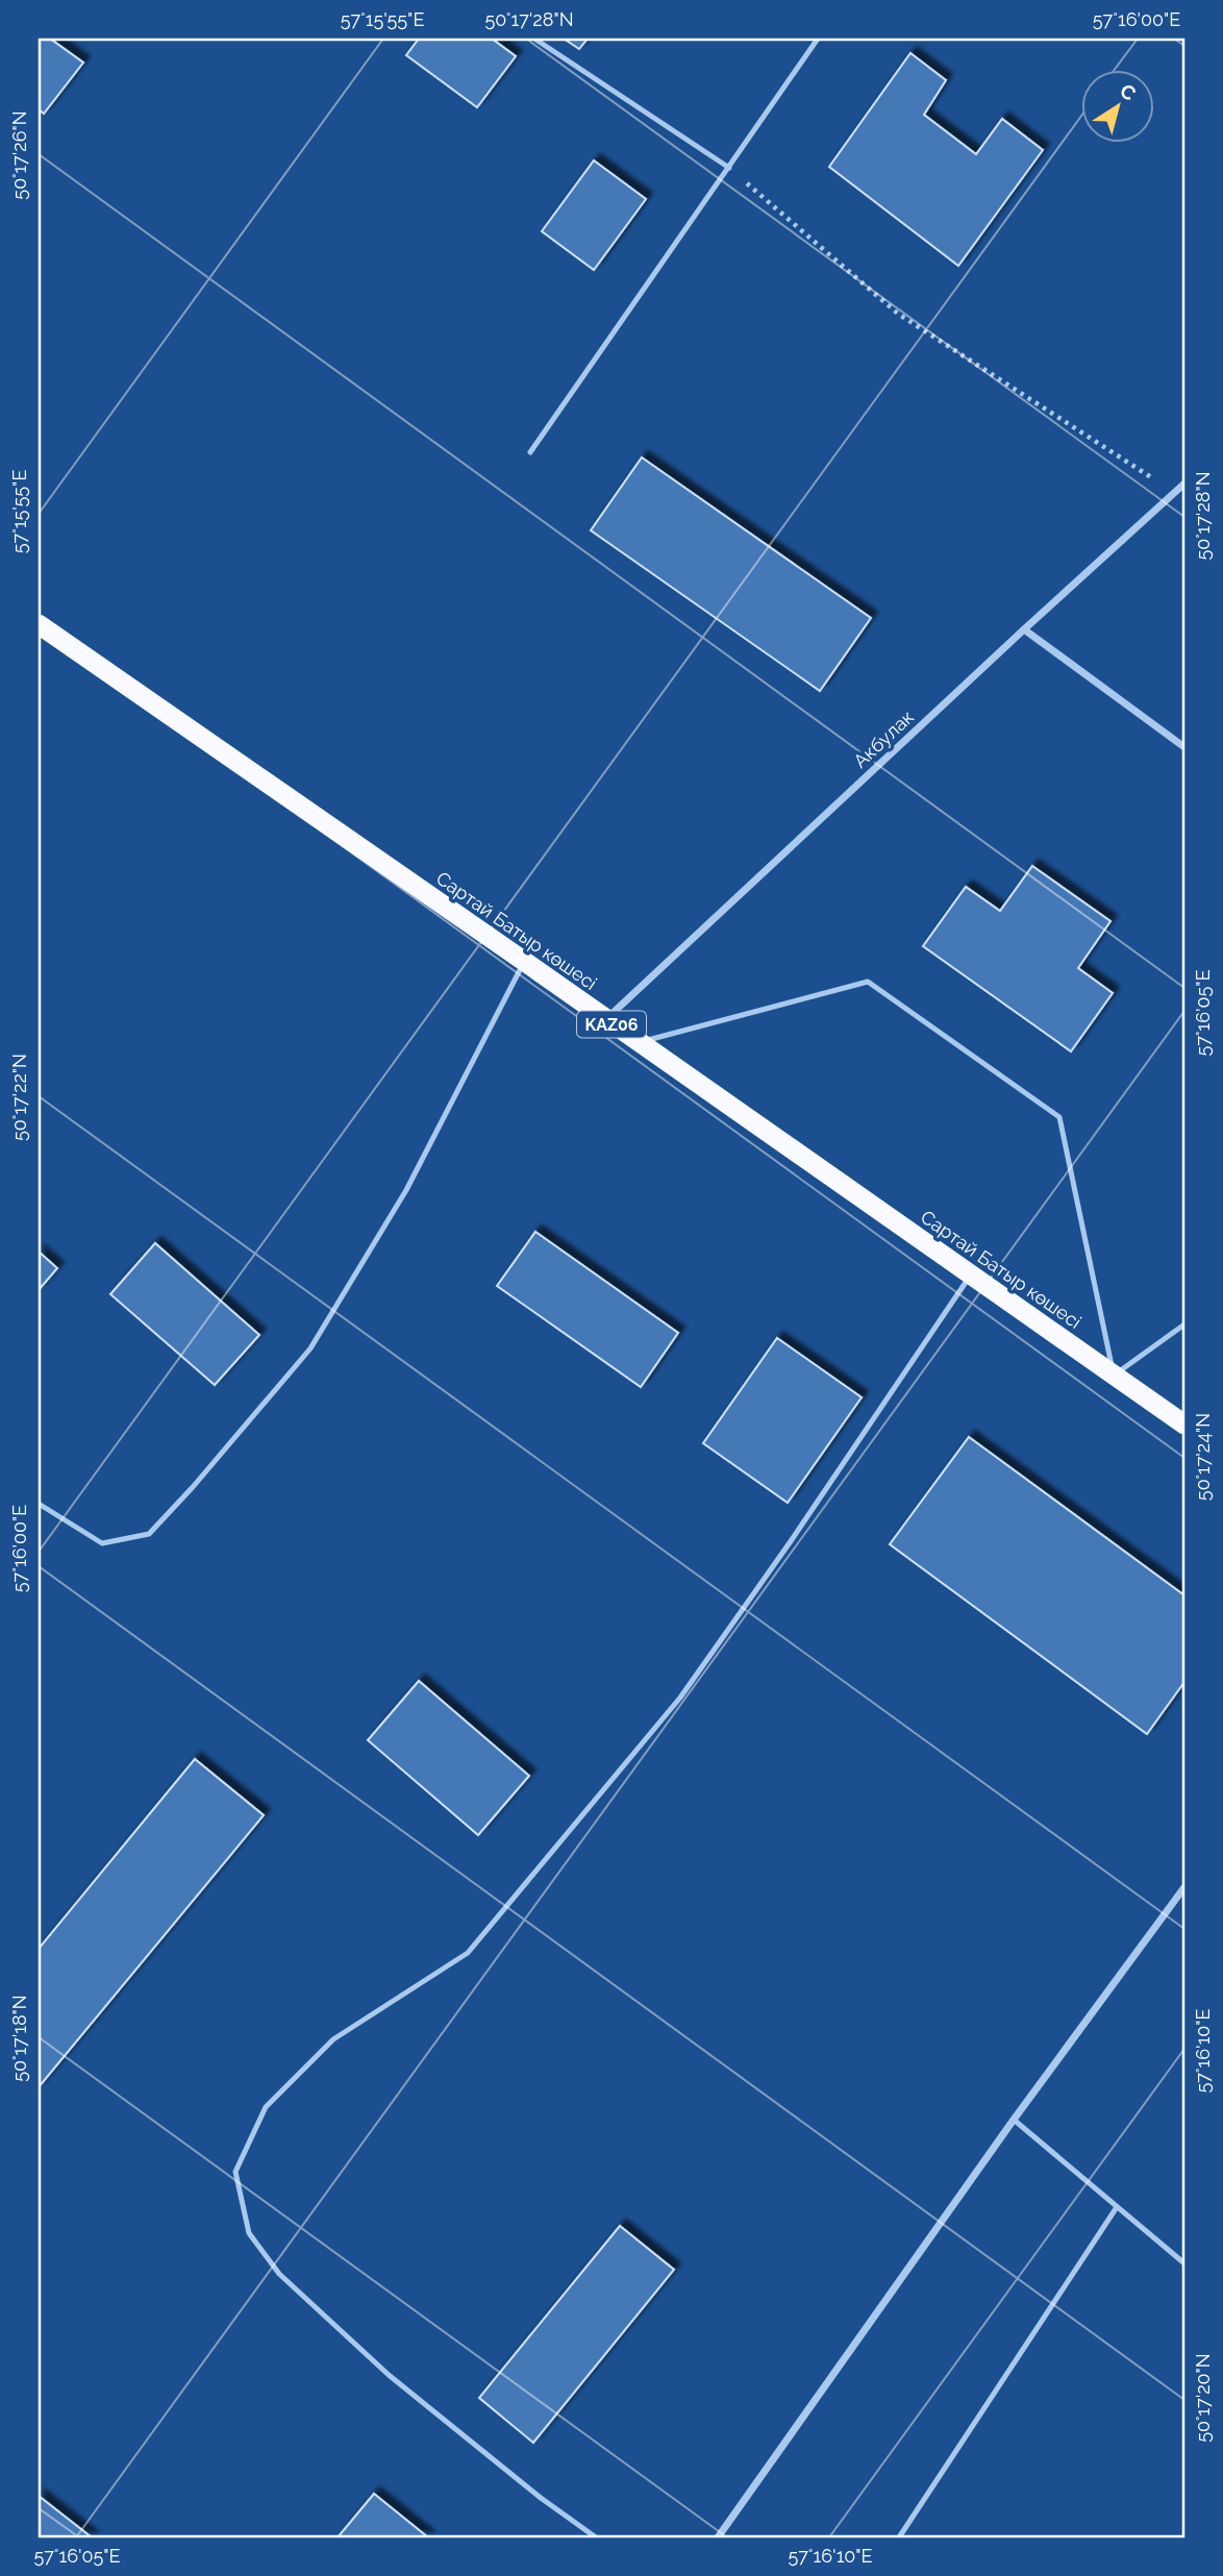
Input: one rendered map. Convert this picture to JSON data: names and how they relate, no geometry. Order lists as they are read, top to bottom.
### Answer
{
  "streets": {
    "highway": ["Сартай Батыр көшесі", "KАZ06"],
    "street": ["Акбулак"]
  },
  "crossings": [
    ["Акбулак", "Сартай Батыр көшесі"]
  ],
  "north": "top right",
  "coordinates": [
    "57°15'55\"E",
    "50°17'28\"N",
    "57°16'00\"E",
    "50°17'26\"N",
    "57°16'05\"E",
    "50°17'22\"N",
    "50°17'24\"N",
    "50°17'18\"N",
    "57°16'10\"E",
    "50°17'20\"N"
  ]
}
